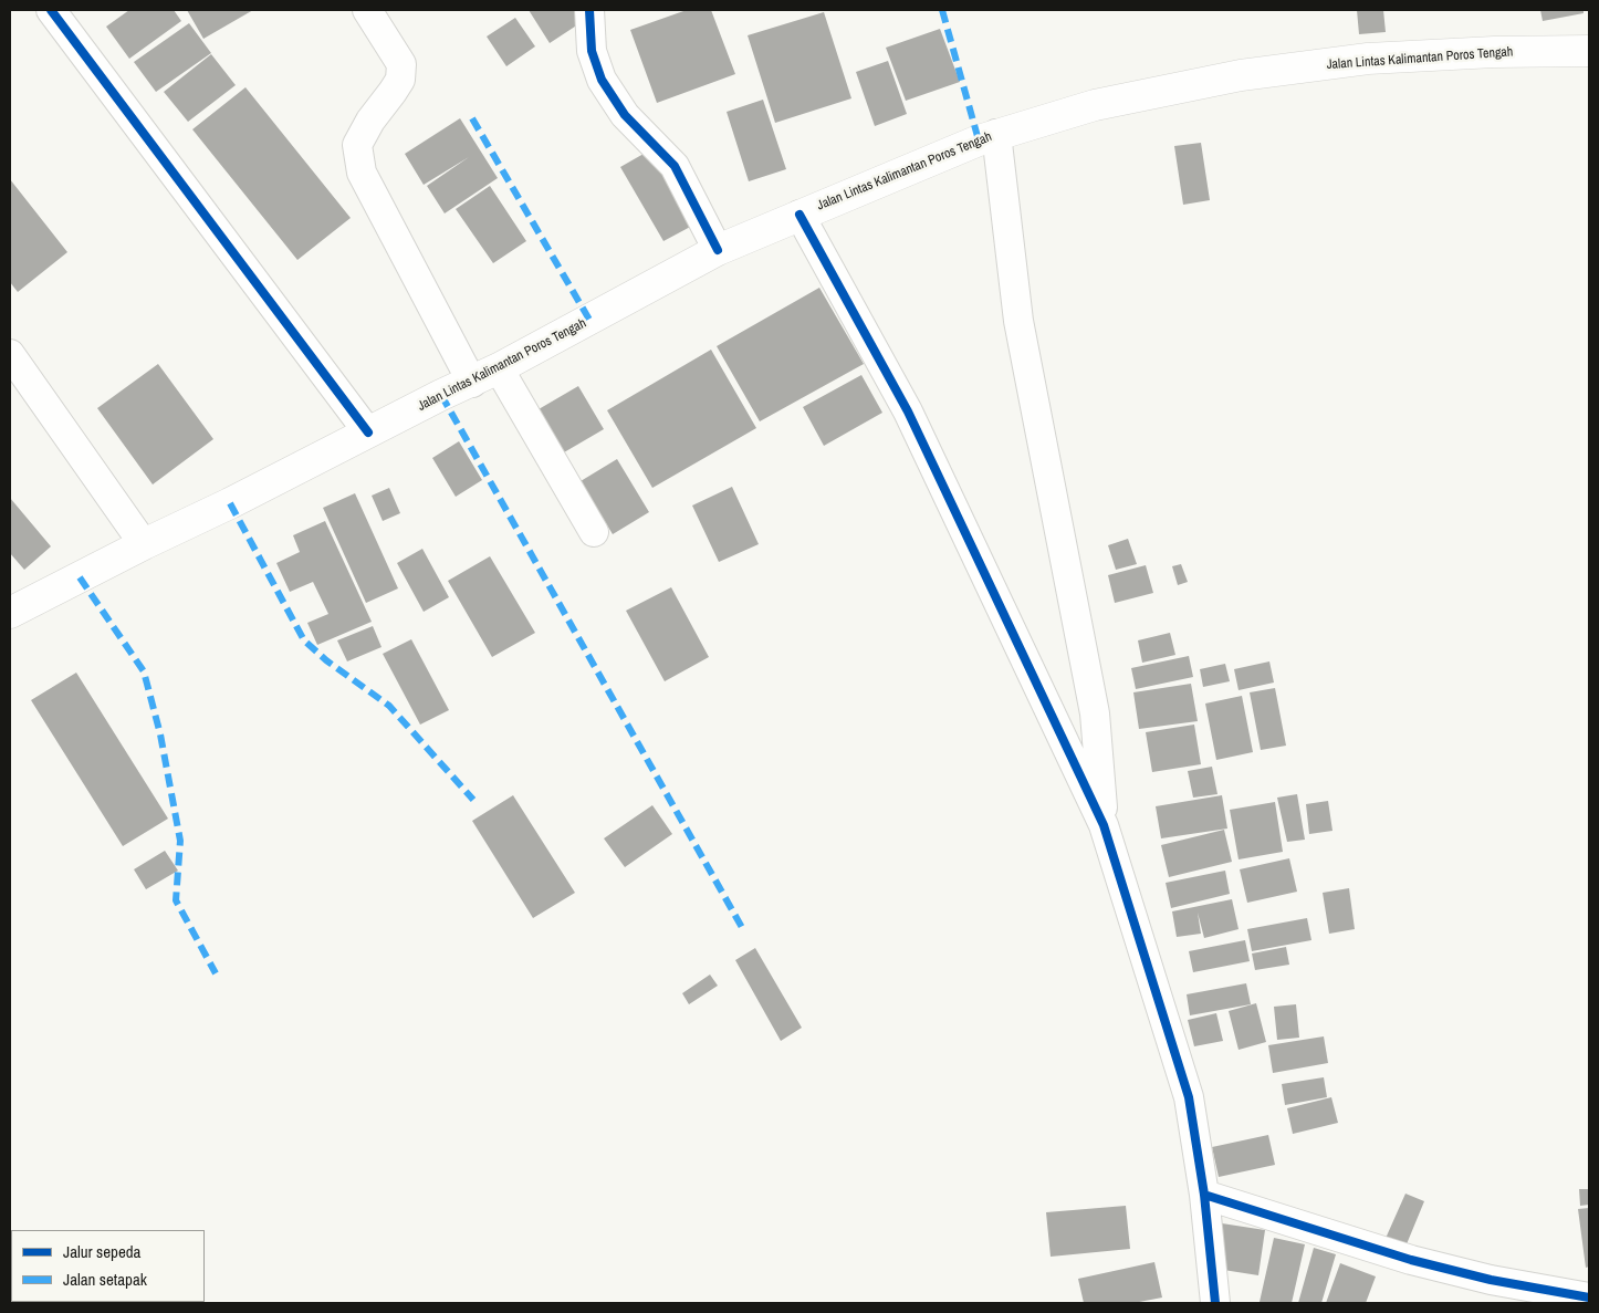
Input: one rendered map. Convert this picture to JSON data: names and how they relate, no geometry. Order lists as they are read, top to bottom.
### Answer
{
  "streets": {
    "highway": ["Jalan Lintas Kalimantan Poros Tengah"]
  },
  "legend": ["Jalur sepeda", "Jalan setapak"]
}
